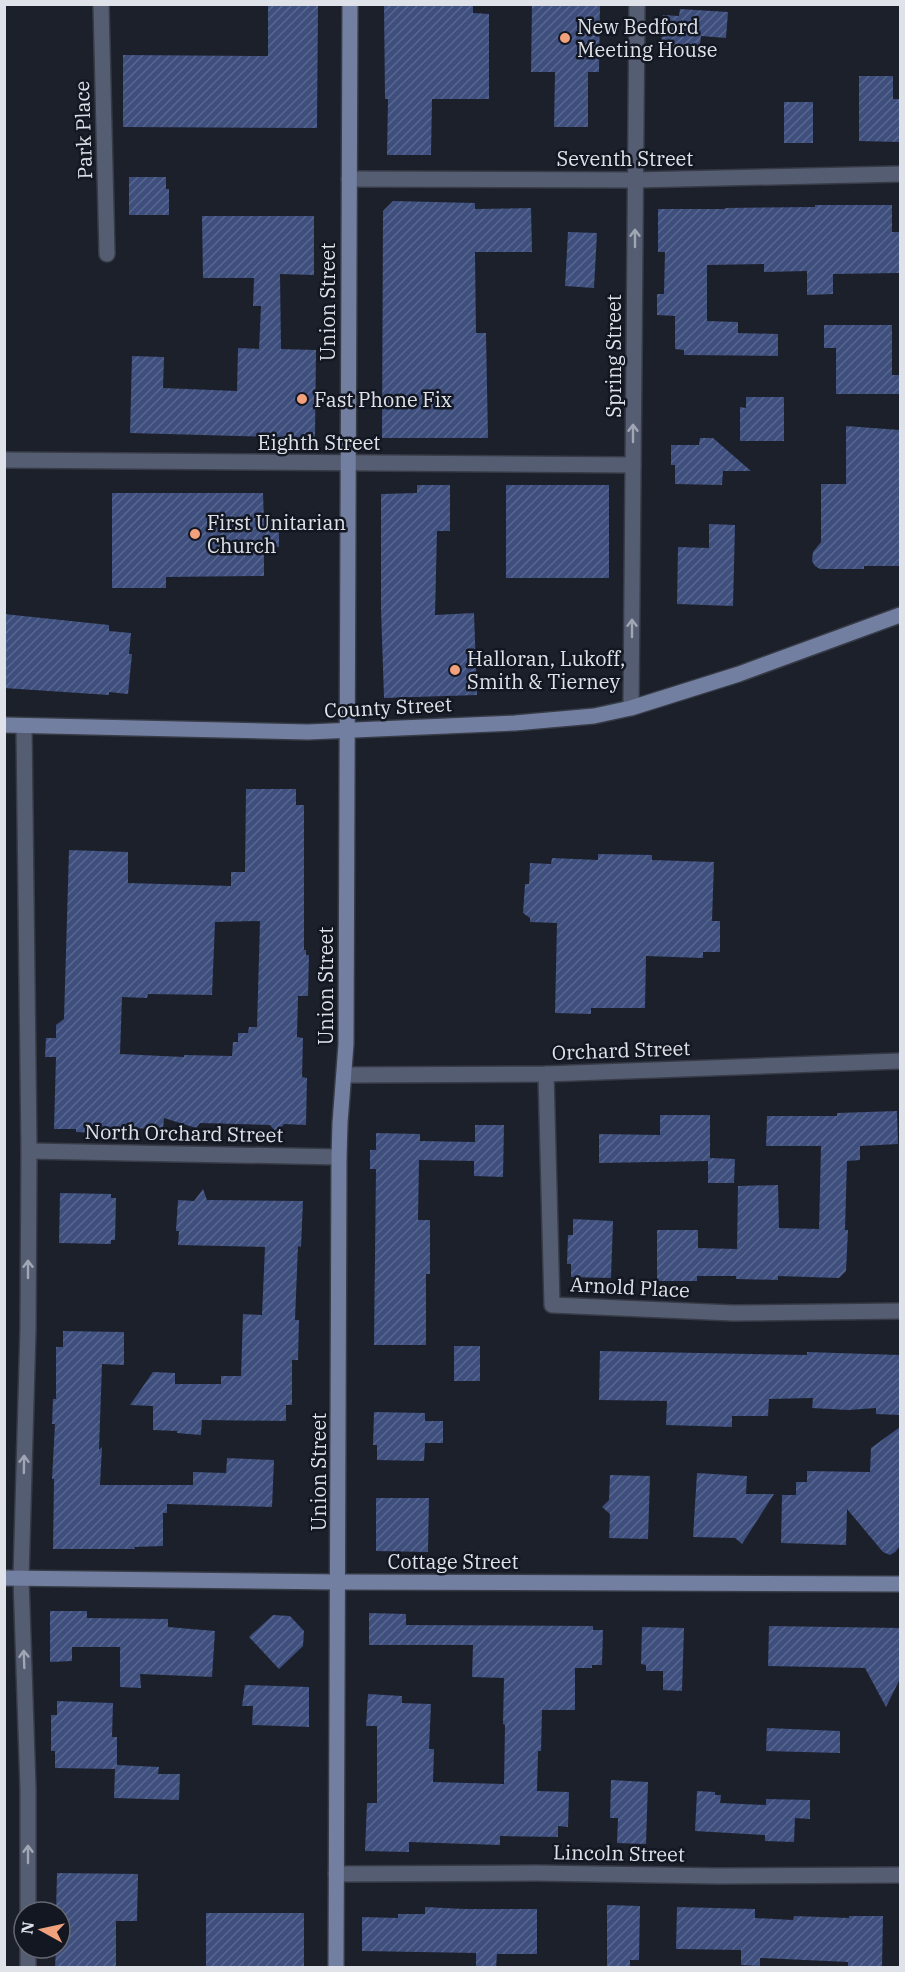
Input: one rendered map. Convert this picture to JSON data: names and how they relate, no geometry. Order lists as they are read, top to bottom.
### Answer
{
  "streets": {
    "main road": ["Union Street", "County Street", "Cottage Street"],
    "street": [
      "Park Place",
      "Seventh Street",
      "Spring Street",
      "Eighth Street",
      "Orchard Street",
      "North Orchard Street",
      "Arnold Place",
      "Lincoln Street"
    ]
  },
  "crossings": [
    ["Seventh Street", "Union Street"],
    ["Seventh Street", "Spring Street"],
    ["Union Street", "Eighth Street"],
    ["Union Street", "County Street"],
    ["Union Street", "Orchard Street"],
    ["Union Street", "North Orchard Street"],
    ["Union Street", "Cottage Street"],
    ["Union Street", "Lincoln Street"],
    ["Spring Street", "Eighth Street"],
    ["Spring Street", "County Street"],
    ["Orchard Street", "Arnold Place"]
  ],
  "one_way": ["Spring Street"],
  "places": [
    "New Bedford Meeting House",
    "Fast Phone Fix",
    "First Unitarian Church",
    "Halloran, Lukoff, Smith & Tierney"
  ],
  "north": "left"
}
